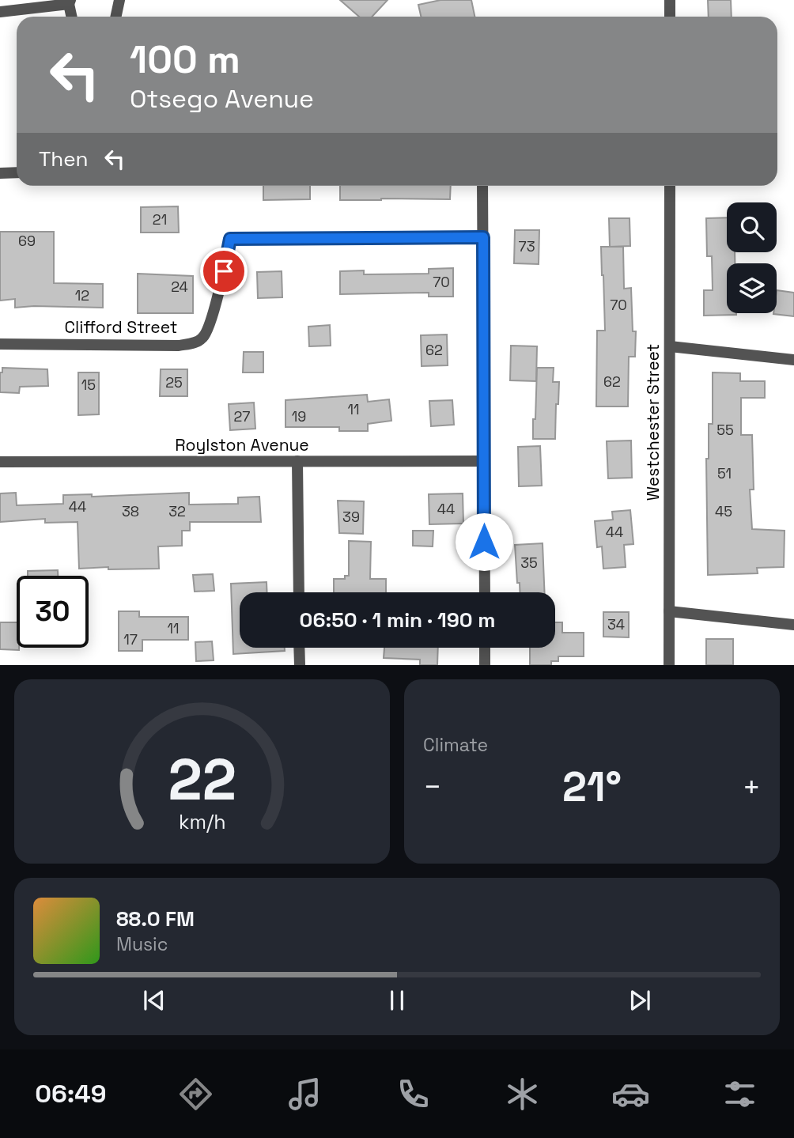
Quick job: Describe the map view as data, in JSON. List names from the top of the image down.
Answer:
{
  "streets": {
    "street": ["Clifford Street", "Westchester Street", "Roylston Avenue"]
  },
  "house_numbers": [
    "21",
    "69",
    "73",
    "70",
    "24",
    "12",
    "70",
    "62",
    "62",
    "25",
    "15",
    "11",
    "27",
    "19",
    "55",
    "51",
    "44",
    "44",
    "38",
    "32",
    "45",
    "39",
    "44",
    "35",
    "34",
    "11",
    "17"
  ],
  "page": {
    "turn": ["100 m", "Otsego Avenue"],
    "then": "Then",
    "limit": "30",
    "trip": "06:50 · 1 min · 190 m",
    "tile": "Climate",
    "heat": ["−", "21°", "+"],
    "song": ["88.0 FM", "Music"],
    "tabs": "06:49",
    "gauge": ["22", "km/h"]
  }
}
